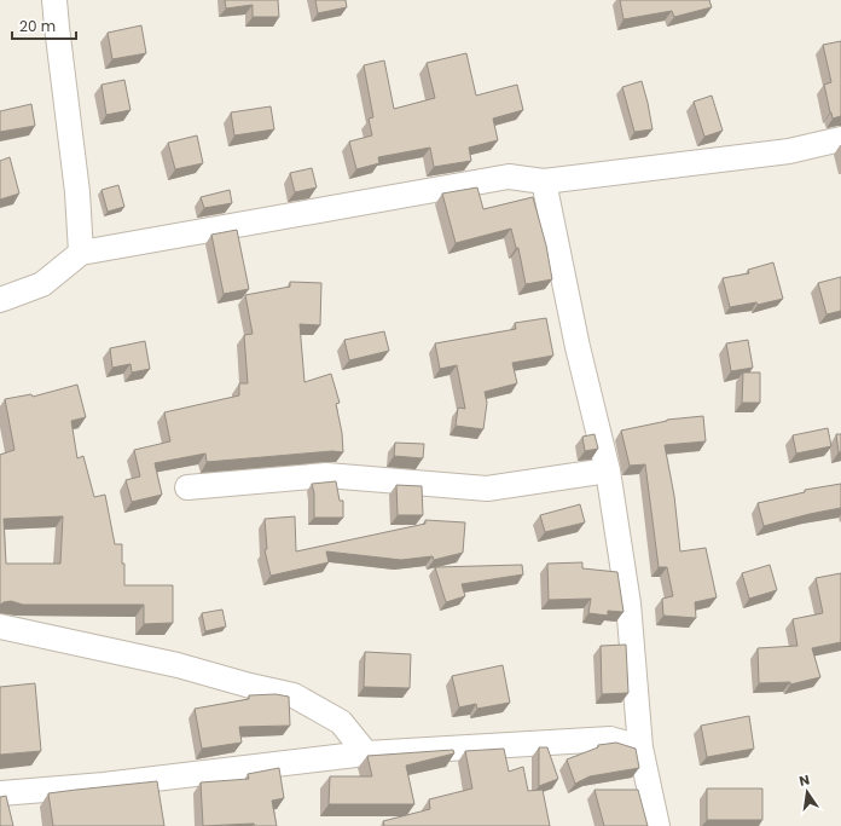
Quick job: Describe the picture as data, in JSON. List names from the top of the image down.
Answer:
{
  "scale_bar": "20 m",
  "north": "top"
}
